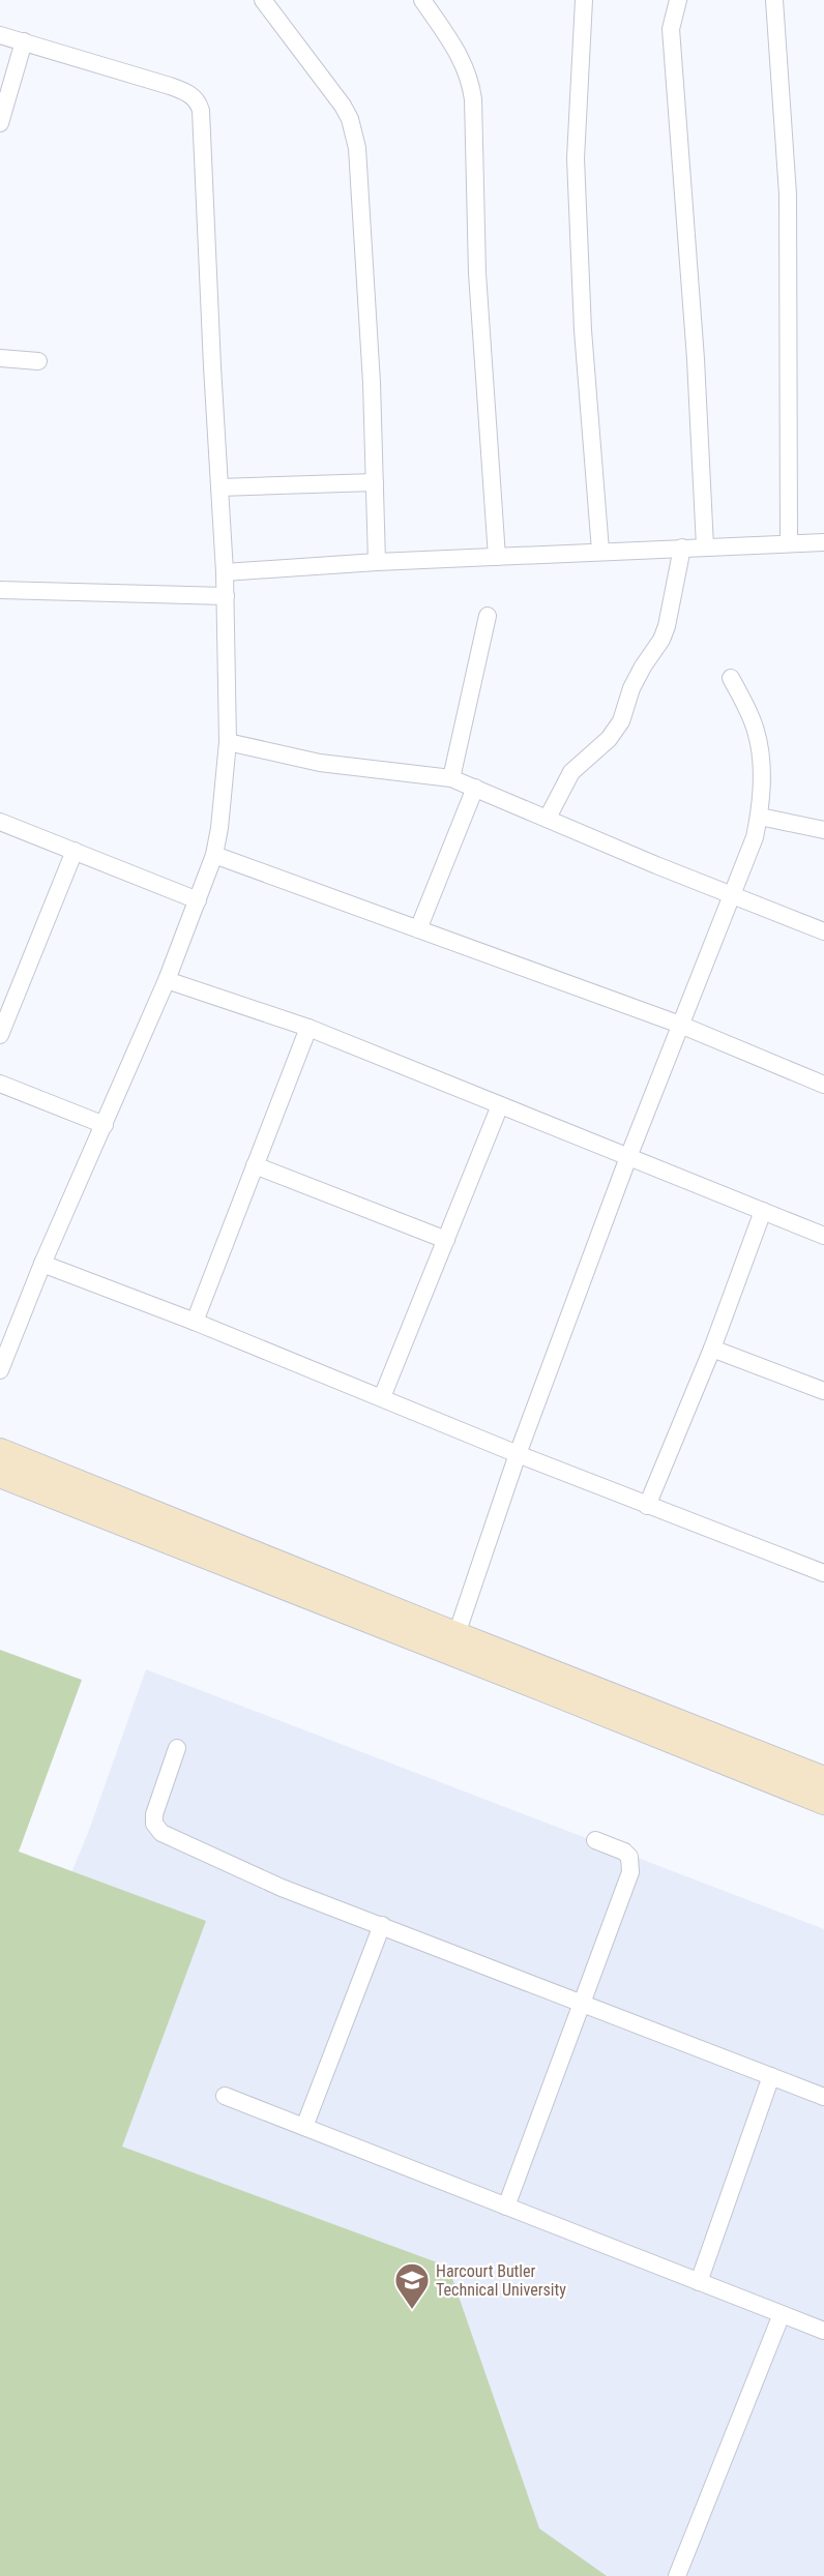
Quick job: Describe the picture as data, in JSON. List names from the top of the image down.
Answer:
{
  "places": {
    "school or university": ["Harcourt Butler Technical University"]
  }
}
